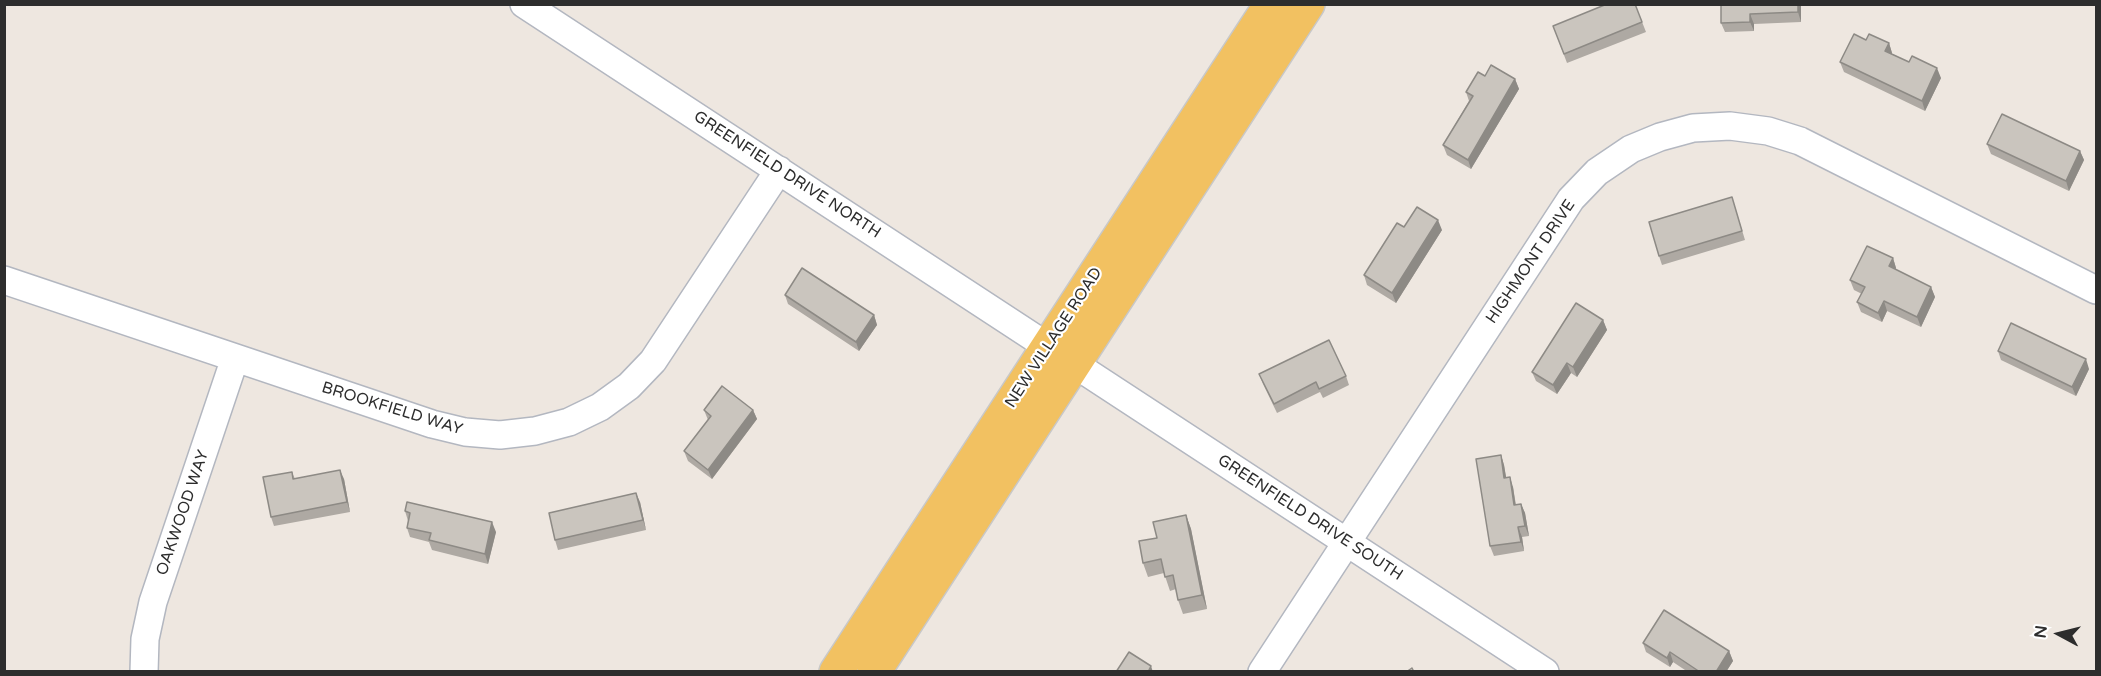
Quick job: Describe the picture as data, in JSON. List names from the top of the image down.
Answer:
{
  "streets": {
    "main road": ["NEW VILLAGE ROAD"],
    "street": [
      "GREENFIELD DRIVE NORTH",
      "HIGHMONT DRIVE",
      "BROOKFIELD WAY",
      "OAKWOOD WAY",
      "GREENFIELD DRIVE SOUTH"
    ]
  },
  "crossings": [
    ["GREENFIELD DRIVE NORTH", "NEW VILLAGE ROAD"],
    ["GREENFIELD DRIVE NORTH", "BROOKFIELD WAY"],
    ["GREENFIELD DRIVE NORTH", "GREENFIELD DRIVE SOUTH"],
    ["HIGHMONT DRIVE", "GREENFIELD DRIVE SOUTH"],
    ["NEW VILLAGE ROAD", "GREENFIELD DRIVE SOUTH"],
    ["BROOKFIELD WAY", "OAKWOOD WAY"]
  ],
  "north": "left"
}
